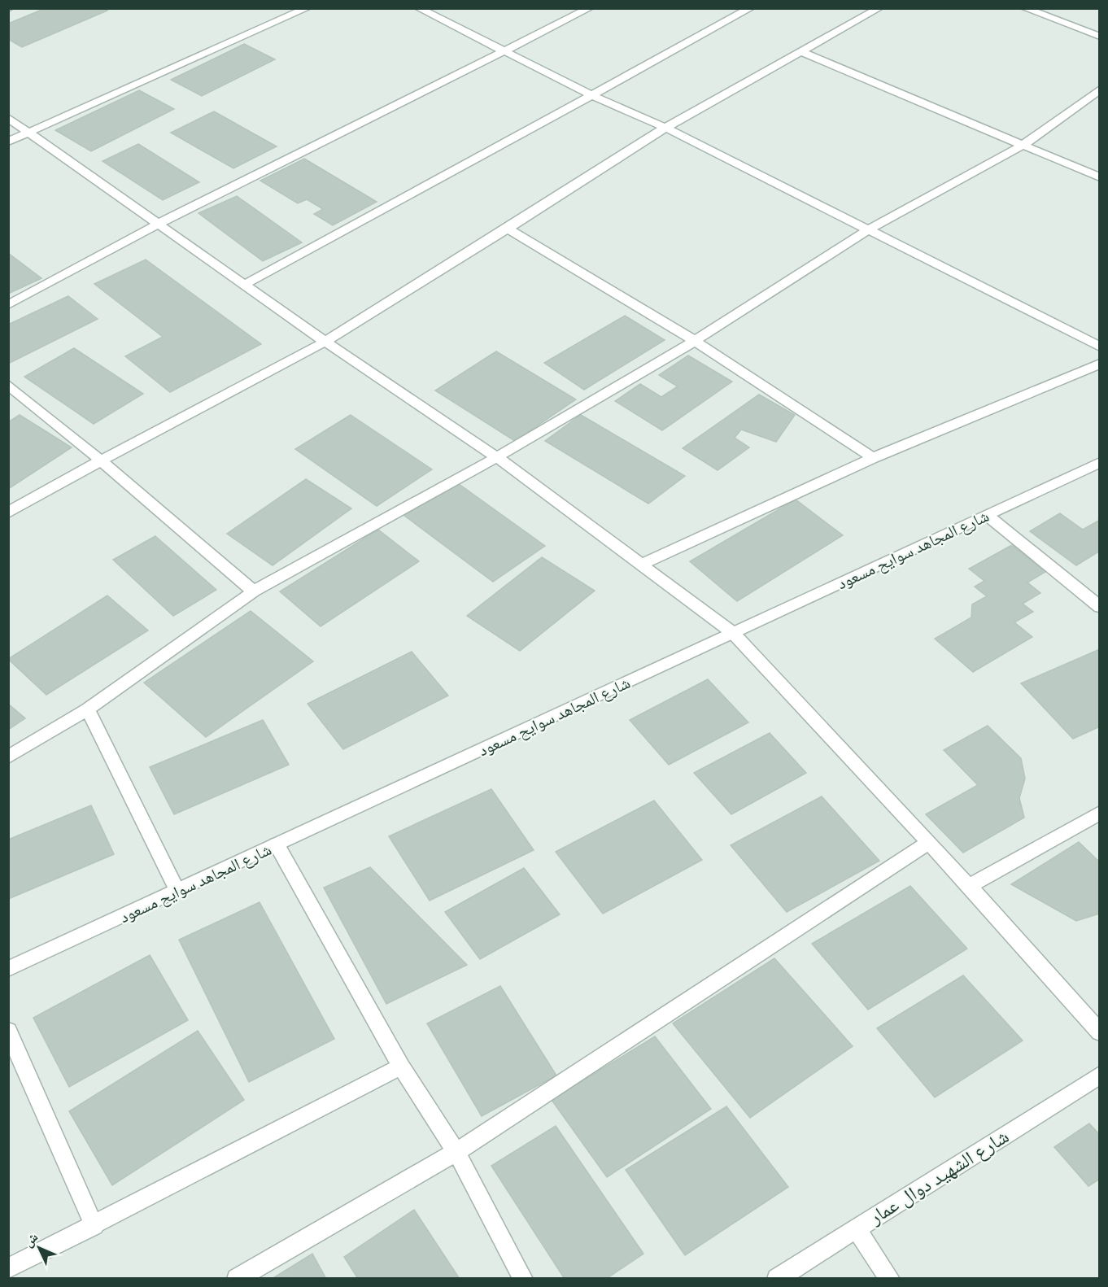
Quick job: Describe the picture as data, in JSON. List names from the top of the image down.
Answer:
{
  "streets": {
    "street": ["شارع المجاهد سوايح مسعود", "شارع الشهيد دوال عمار"]
  },
  "north": "top left"
}
